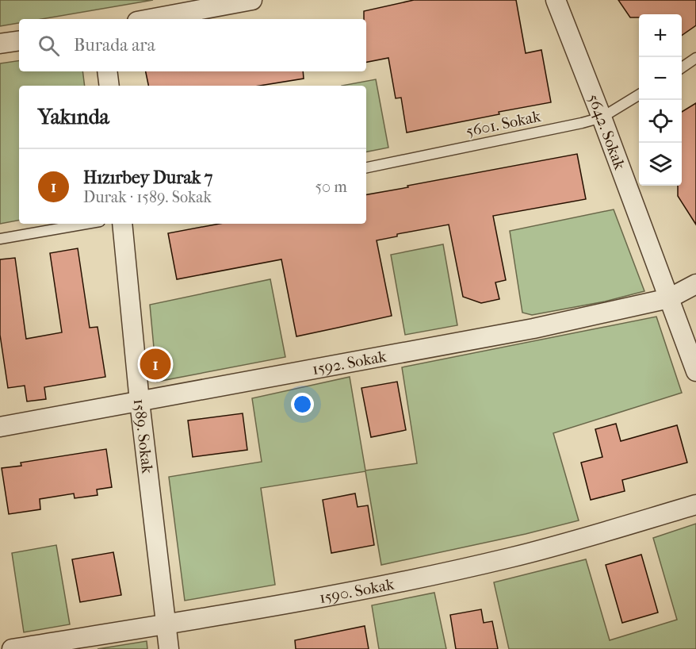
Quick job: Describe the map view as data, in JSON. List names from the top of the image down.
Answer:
{
  "streets": {
    "street": [
      "5642. Sokak",
      "1592. Sokak",
      "1589. Sokak",
      "1590. Sokak"
    ],
    "lane": ["5601. Sokak"]
  },
  "crossings": [
    ["5601. Sokak", "5642. Sokak"],
    ["5642. Sokak", "1592. Sokak"],
    ["1592. Sokak", "1589. Sokak"],
    ["1589. Sokak", "1590. Sokak"]
  ],
  "page": {
    "map_buttons": ["+", "−"],
    "search": "Burada ara",
    "heading": "Yakında",
    "list": [
      {
        "mark": "1",
        "name": "Hızırbey Durak 7",
        "note": "Durak · 1589. Sokak",
        "value": "50 m"
      }
    ],
    "pins": "1"
  }
}
